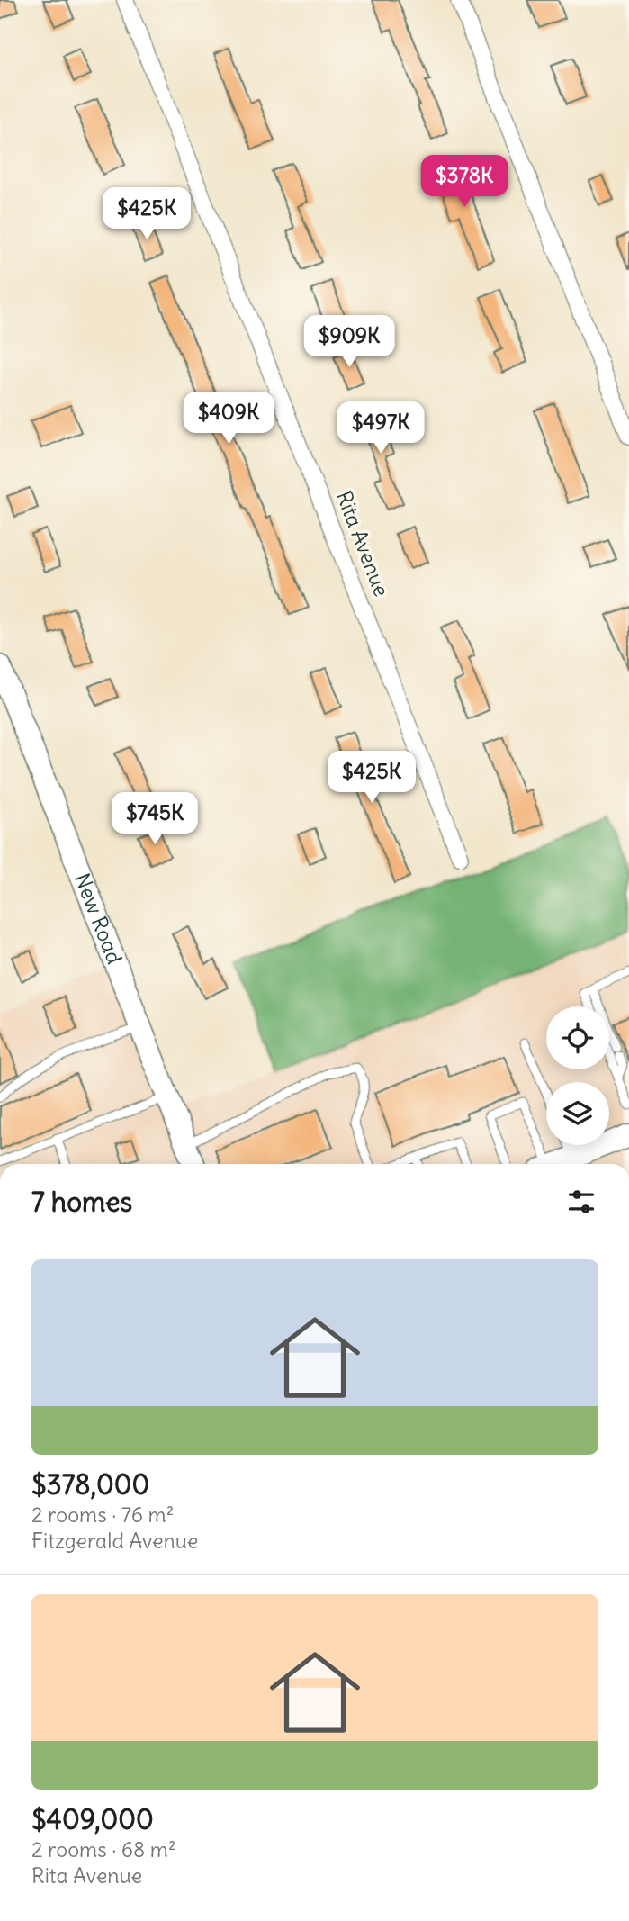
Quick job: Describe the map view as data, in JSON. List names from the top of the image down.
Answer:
{
  "streets": {
    "street": ["Rita Avenue", "New Road"]
  },
  "page": {
    "price": [
      "$378K",
      "$425K",
      "$909K",
      "$409K",
      "$497K",
      "$425K",
      "$745K"
    ],
    "heading": "7 homes",
    "list": [
      {
        "name": "$378,000",
        "note": "2 rooms · 76 m² · Fitzgerald Avenue"
      },
      {
        "name": "$409,000",
        "note": "2 rooms · 68 m² · Rita Avenue"
      }
    ]
  }
}
